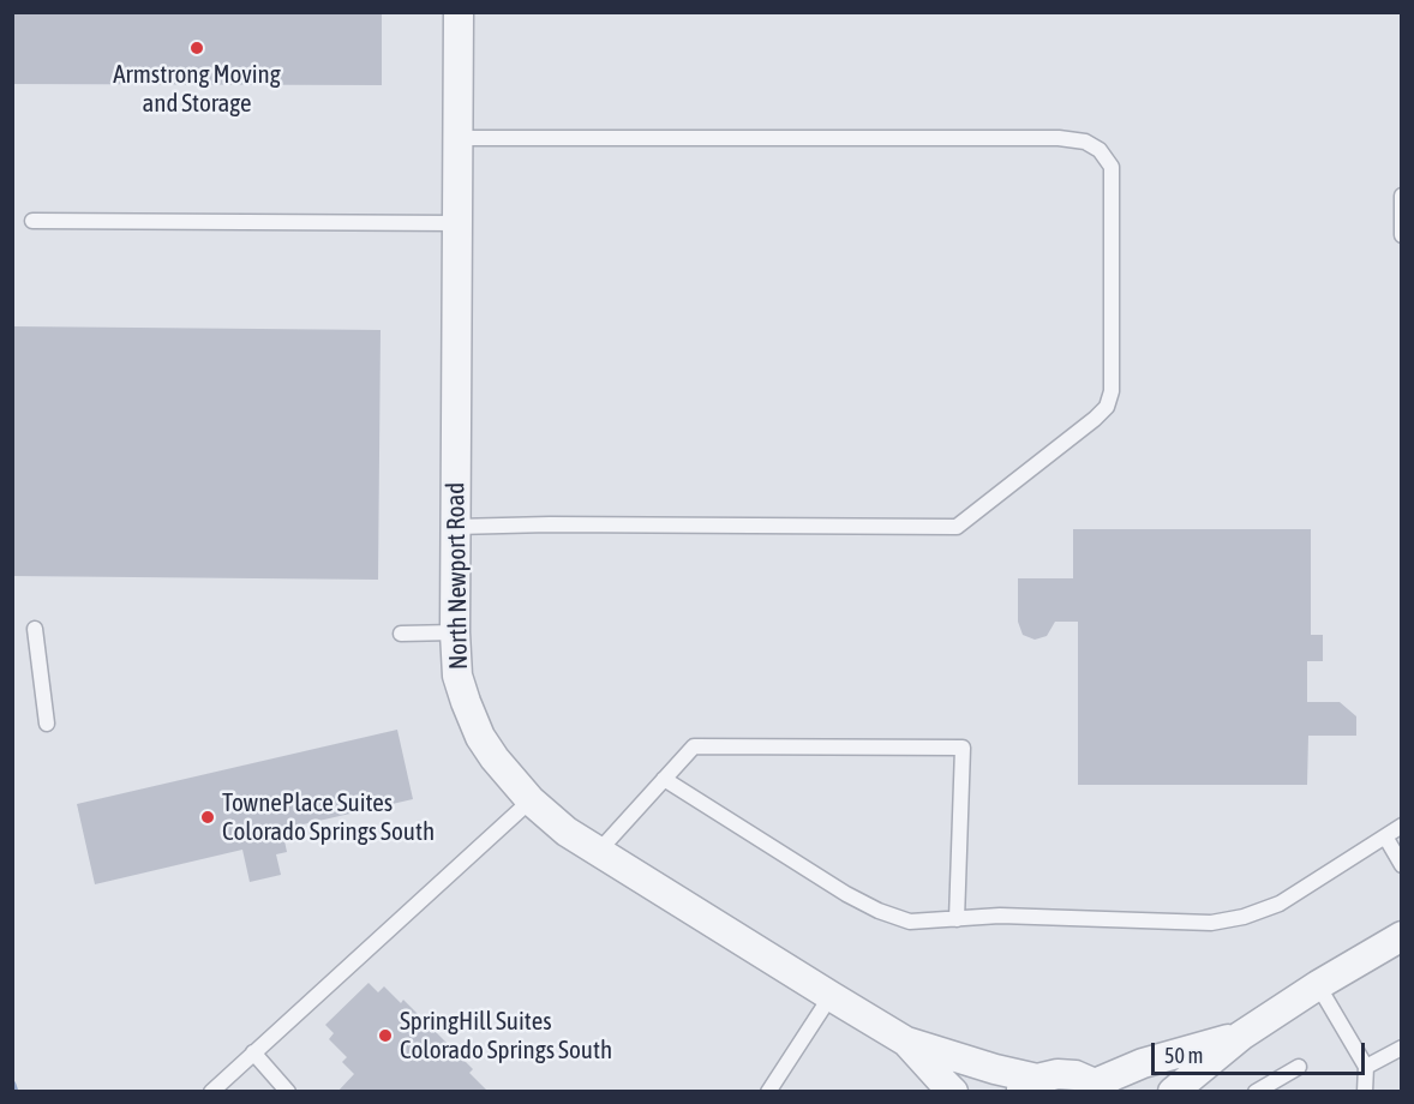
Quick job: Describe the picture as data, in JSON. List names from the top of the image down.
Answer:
{
  "streets": {
    "street": ["North Newport Road"]
  },
  "places": ["Armstrong Moving and Storage", "TownePlace Suites Colorado Springs South", "SpringHill Suites Colorado Springs South"],
  "scale_bar": "50 m"
}
